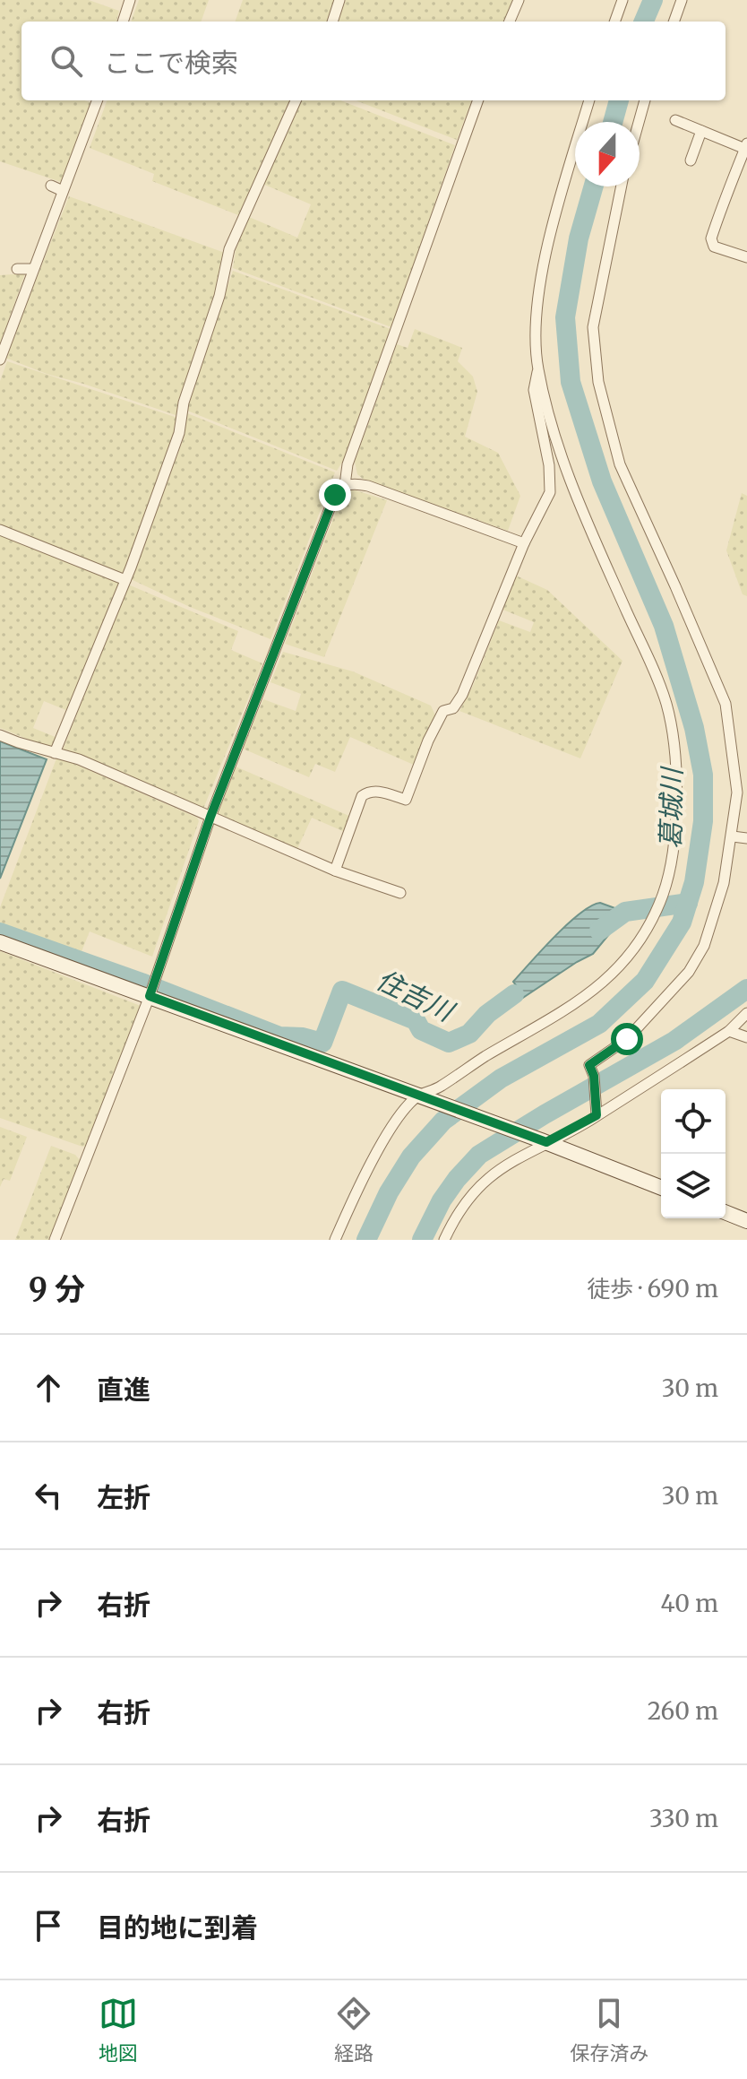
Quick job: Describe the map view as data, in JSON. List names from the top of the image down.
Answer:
{
  "water": ["葛城川", "住吉川"],
  "north": "bottom",
  "page": {
    "search": "ここで検索",
    "heading": ["9 分", "徒歩 · 690 m"],
    "list": [
      ["直進", "30 m"],
      ["左折", "30 m"],
      ["右折", "40 m"],
      ["右折", "260 m"],
      ["右折", "330 m"],
      "目的地に到着"
    ],
    "nav": ["地図", "経路", "保存済み"]
  }
}
